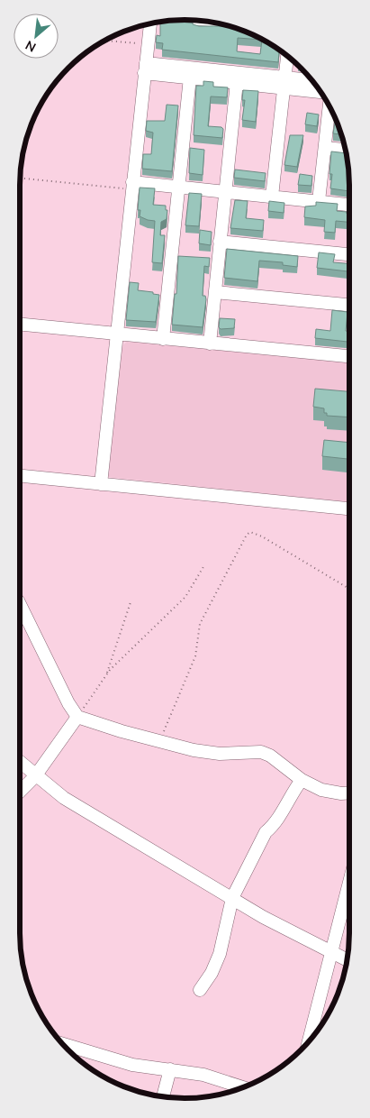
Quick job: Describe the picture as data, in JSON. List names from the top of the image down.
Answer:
{
  "north": "bottom left"
}
